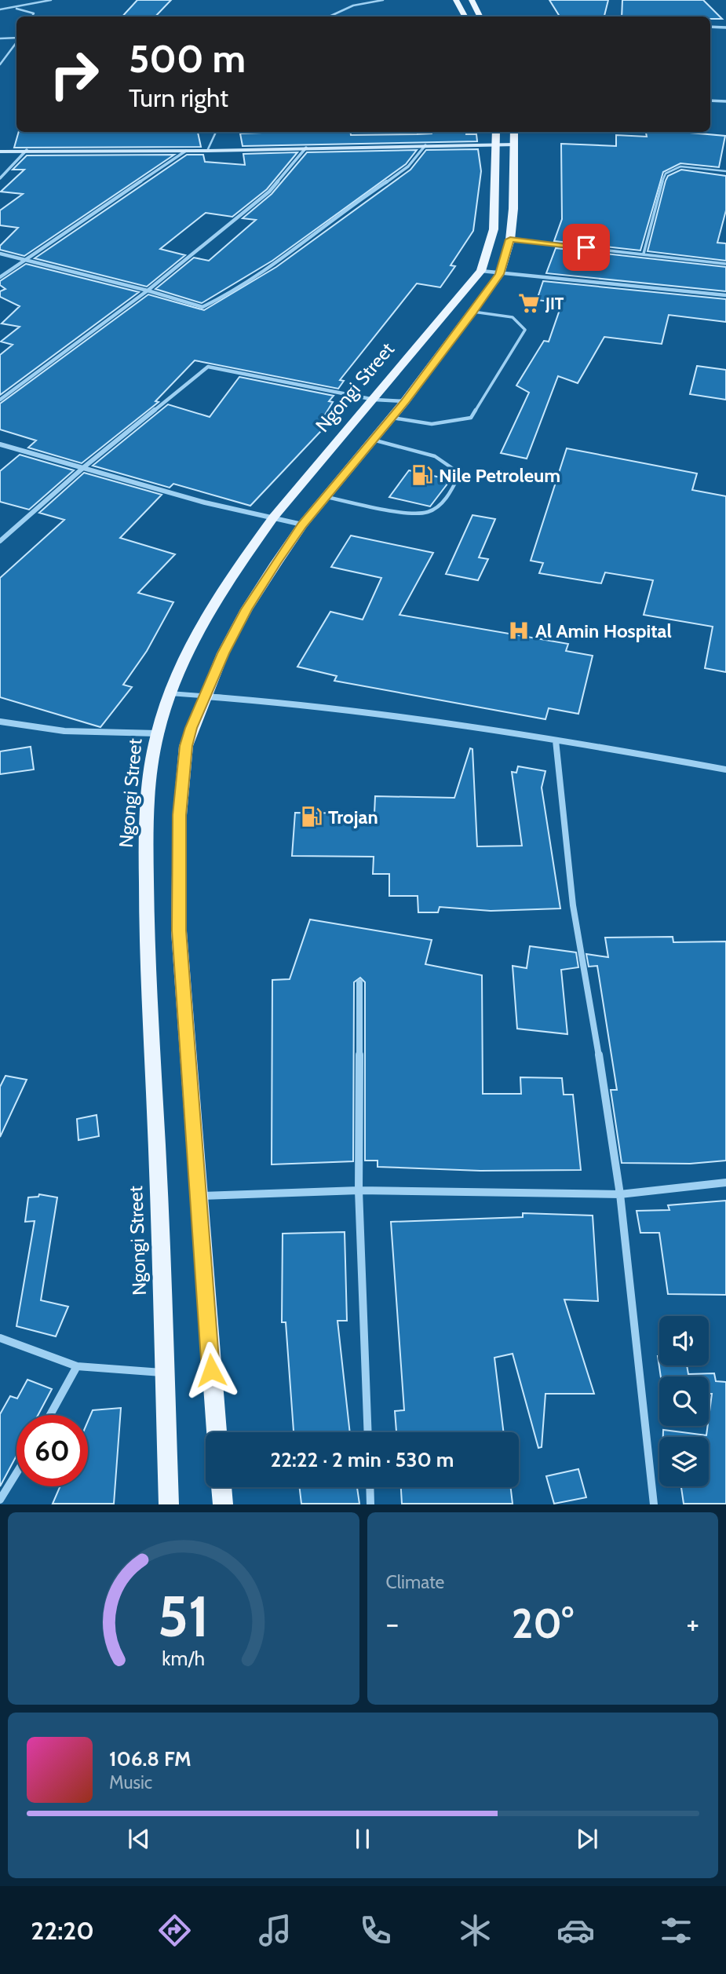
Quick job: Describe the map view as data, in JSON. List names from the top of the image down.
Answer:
{
  "streets": {
    "main road": ["Ngongi Street"]
  },
  "places": {
    "supermarket": ["JIT"],
    "fuel station": ["Nile Petroleum", "Trojan"],
    "hospital": ["Al Amin Hospital"]
  },
  "page": {
    "turn": ["500 m", "Turn right"],
    "limit": "60",
    "trip": "22:22 · 2 min · 530 m",
    "tile": "Climate",
    "heat": ["−", "20°", "+"],
    "song": ["106.8 FM", "Music"],
    "tabs": "22:20",
    "gauge": ["51", "km/h"]
  }
}
